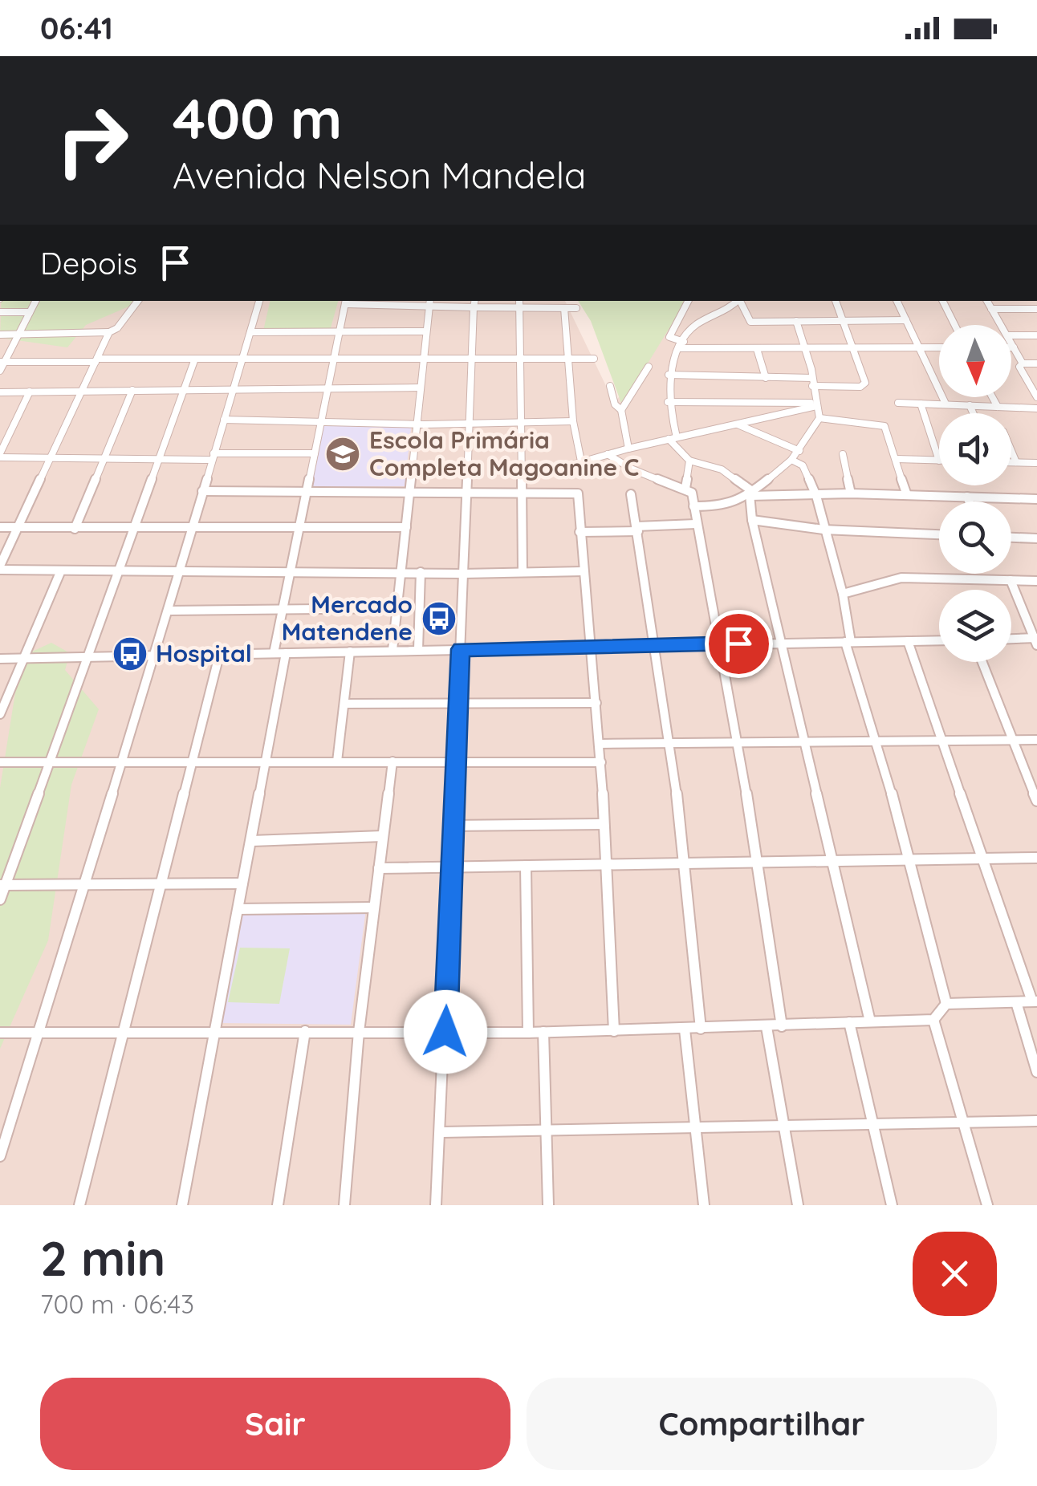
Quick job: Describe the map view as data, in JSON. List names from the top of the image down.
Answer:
{
  "places": {
    "school or university": ["Escola Primária Completa Magoanine C"],
    "bus stop": ["Mercado Matendene", "Hospital"]
  },
  "north": "bottom",
  "page": {
    "status": "06:41",
    "turn": ["400 m", "Avenida Nelson Mandela"],
    "then": "Depois",
    "heading": ["2 min", "700 m · 06:43"],
    "buttons": ["Sair", "Compartilhar"]
  }
}
